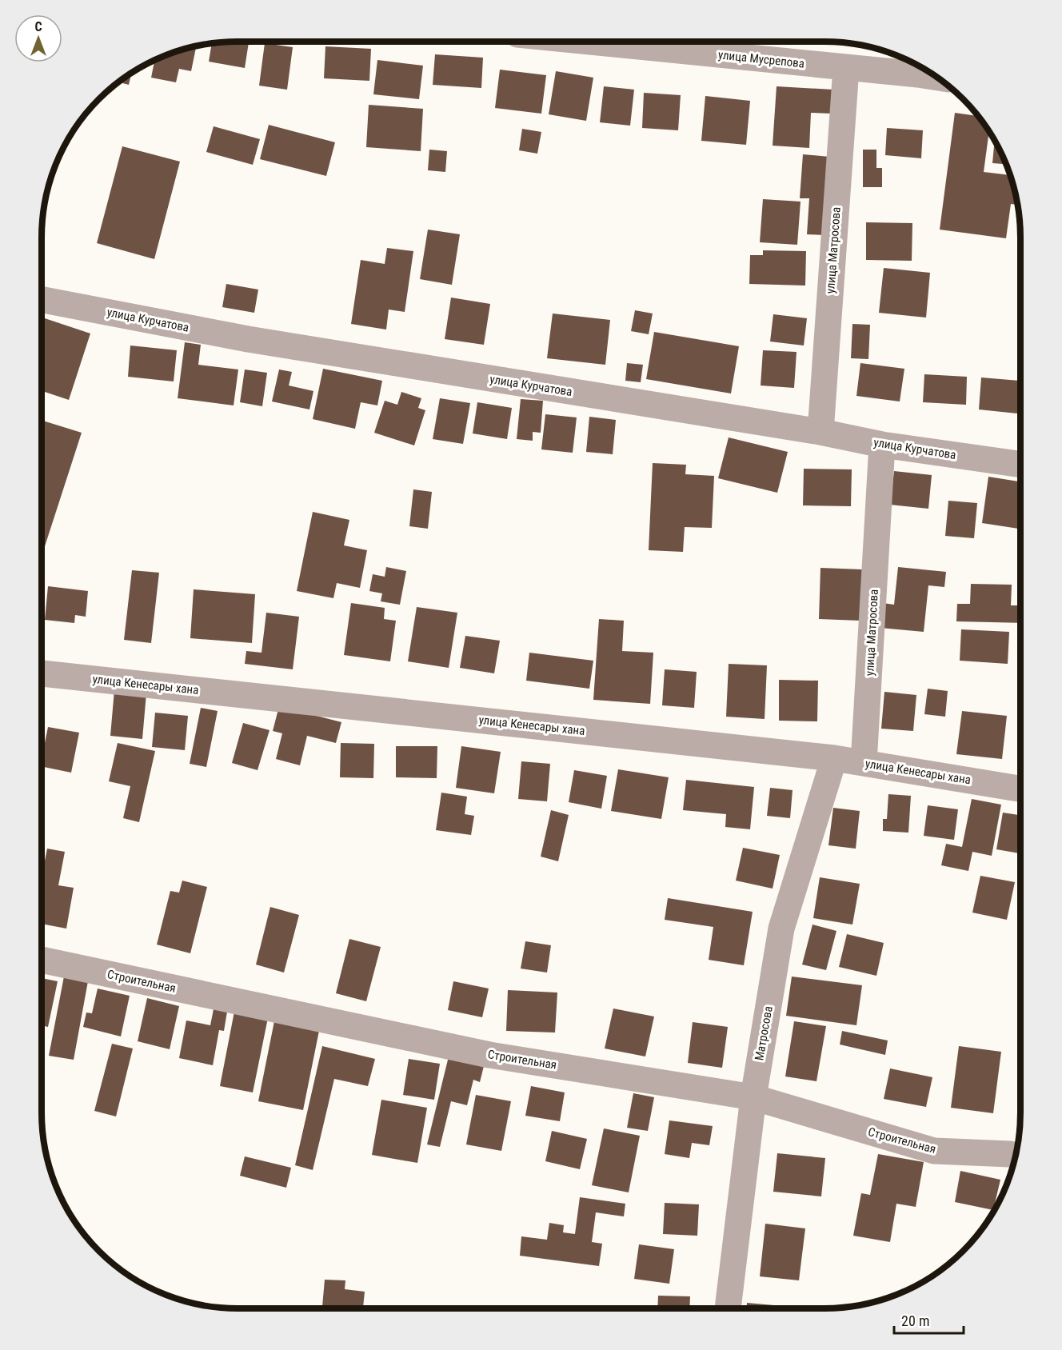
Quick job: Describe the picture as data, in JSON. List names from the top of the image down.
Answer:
{
  "streets": {
    "street": [
      "улица Мусрепова",
      "улица Матросова",
      "улица Курчатова",
      "улица Кенесары хана",
      "Строительная",
      "Матросова"
    ]
  },
  "crossings": [
    ["улица Мусрепова", "улица Матросова"],
    ["улица Матросова", "улица Курчатова"],
    ["улица Матросова", "улица Кенесары хана"],
    ["улица Кенесары хана", "Матросова"],
    ["Строительная", "Матросова"]
  ],
  "scale_bar": "20 m",
  "north": "top"
}
